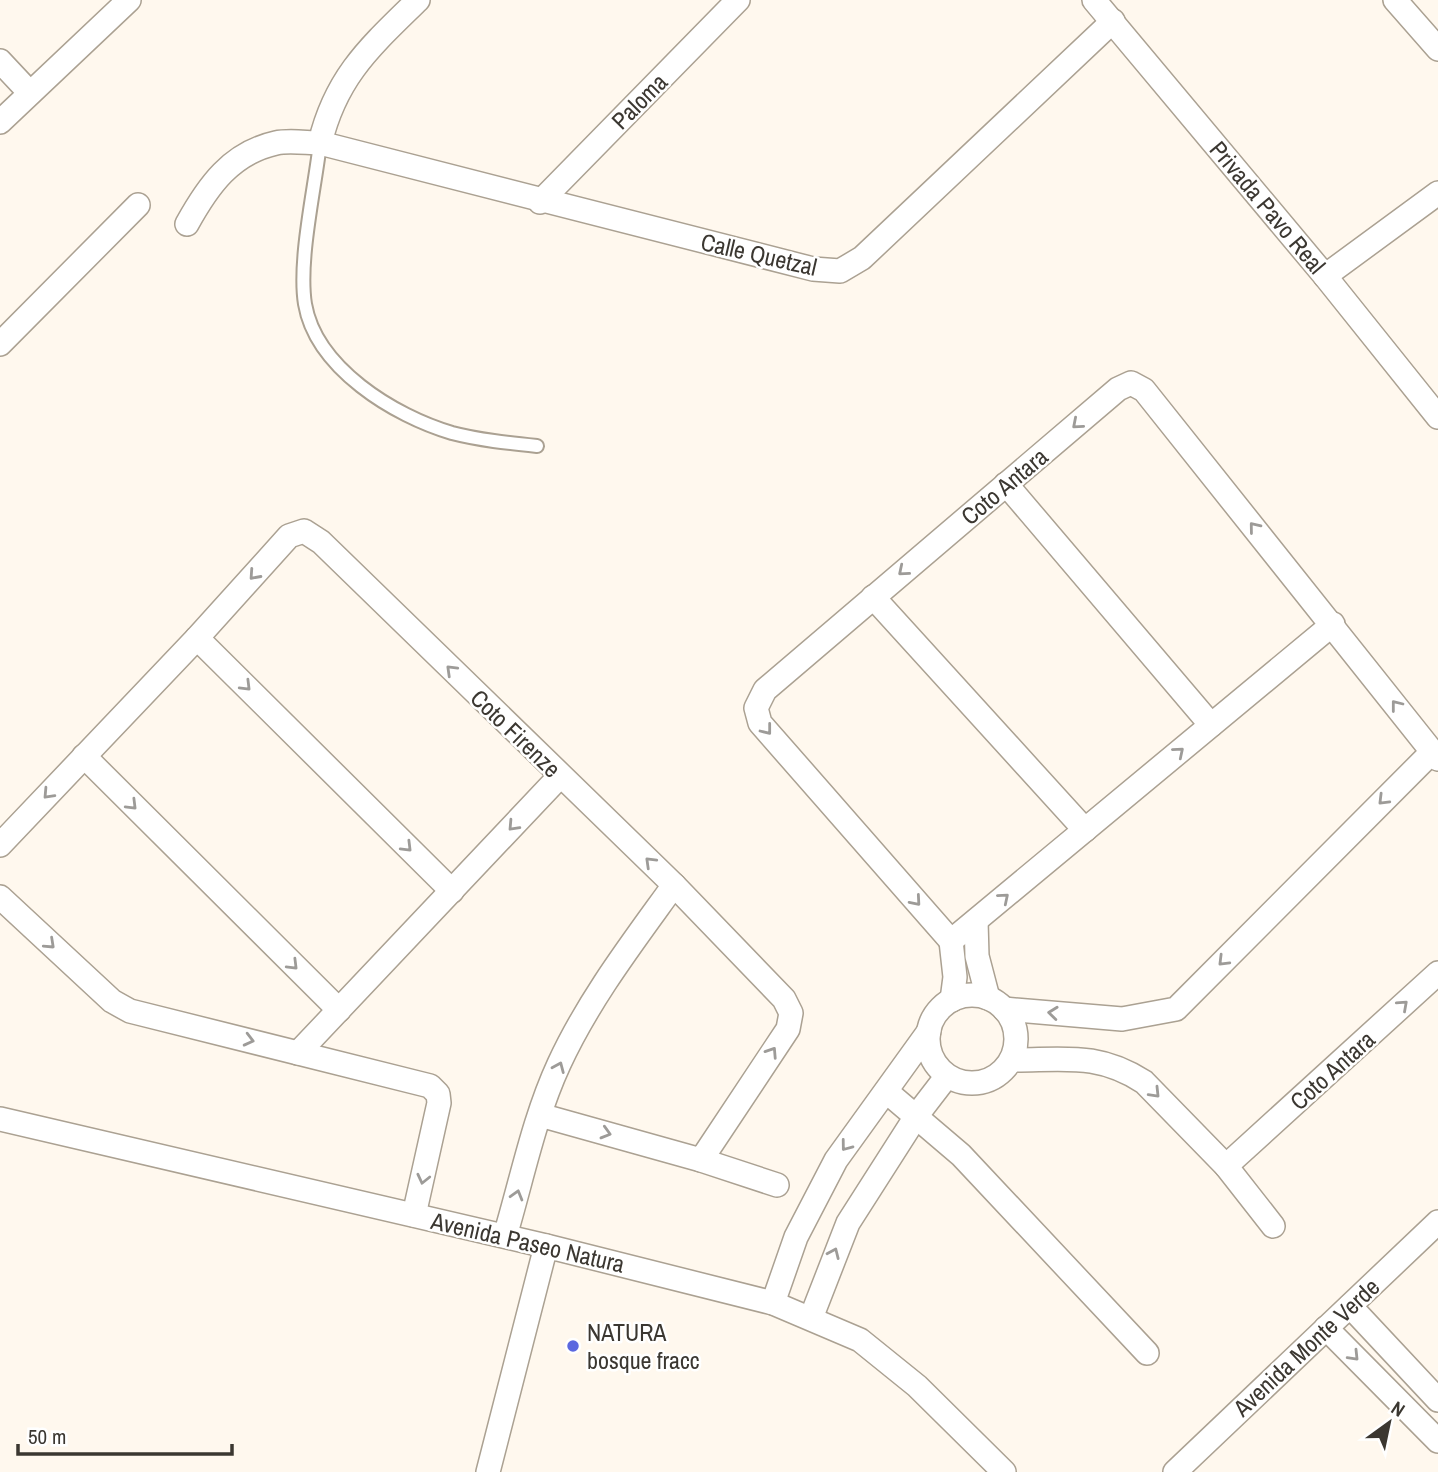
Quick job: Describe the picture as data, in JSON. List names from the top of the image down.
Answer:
{
  "streets": {
    "street": [
      "Paloma",
      "Privada Pavo Real",
      "Calle Quetzal",
      "Coto Antara",
      "Coto Firenze",
      "Avenida Paseo Natura",
      "Avenida Monte Verde"
    ]
  },
  "crossings": [
    ["Paloma", "Calle Quetzal"],
    ["Privada Pavo Real", "Calle Quetzal"]
  ],
  "places": ["NATURA bosque fracc"],
  "scale_bar": "50 m",
  "north": "top right"
}
